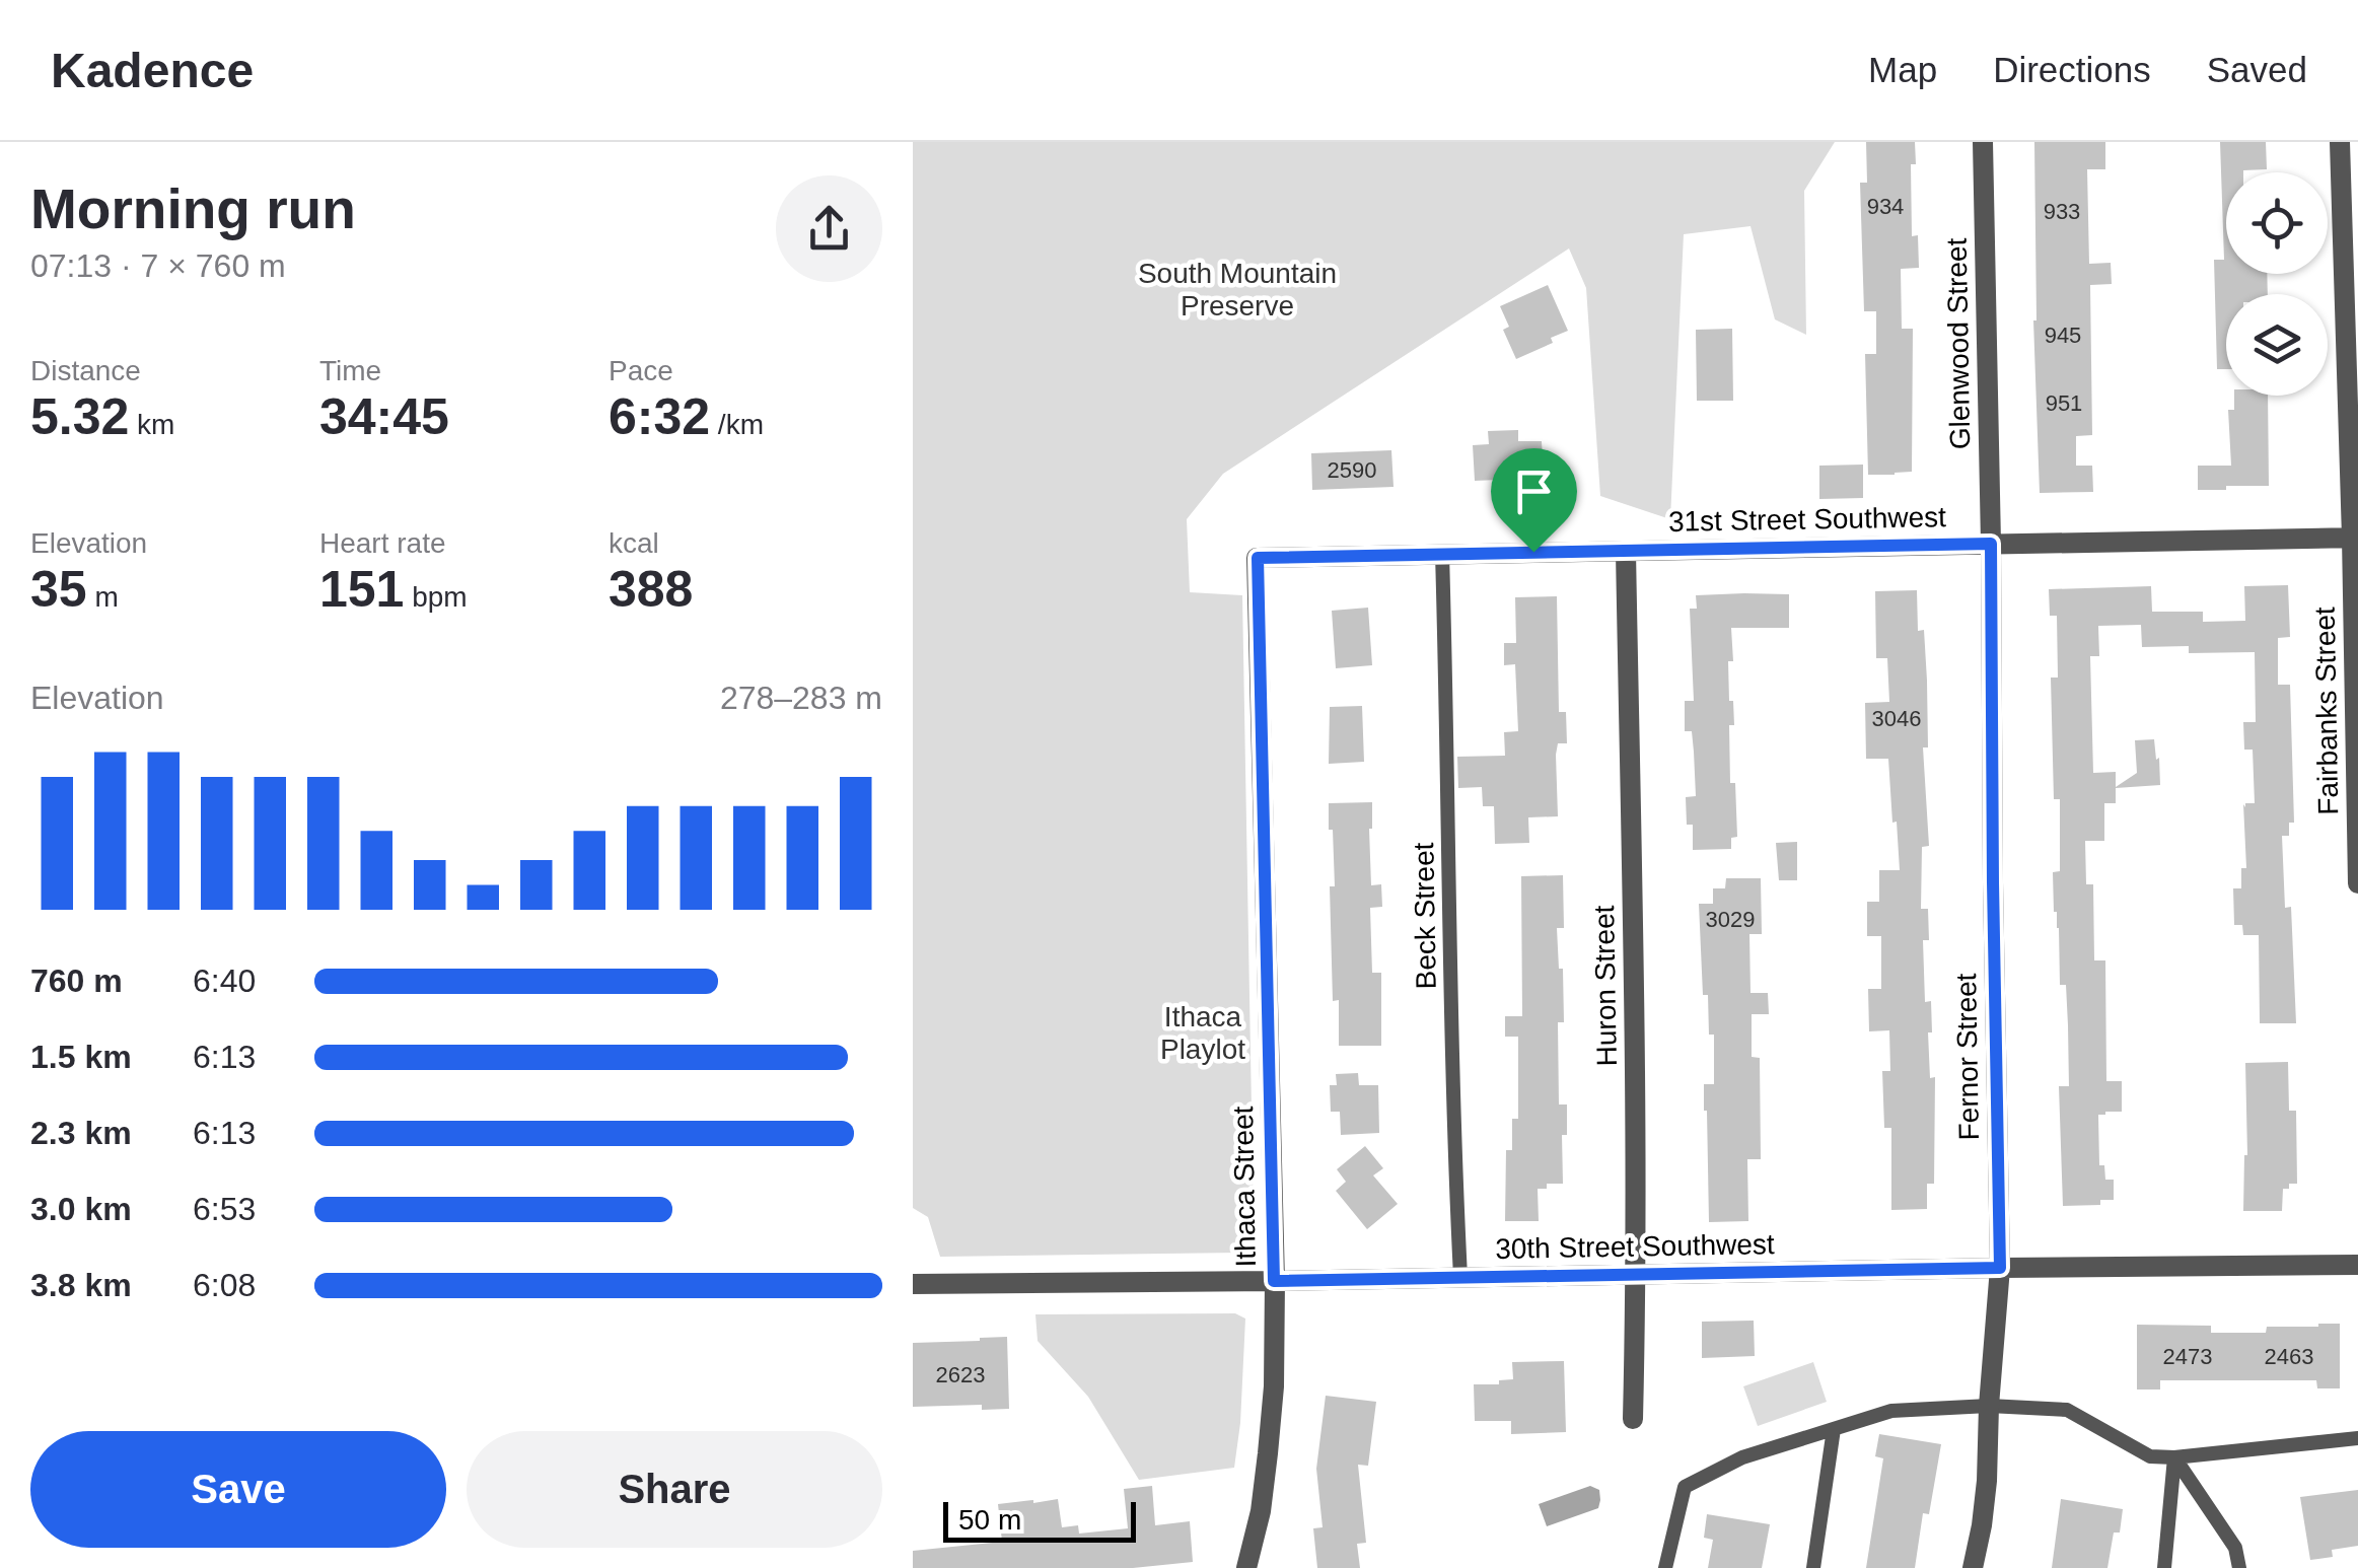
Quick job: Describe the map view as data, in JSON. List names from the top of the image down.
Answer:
{
  "streets": {
    "street": [
      "Glenwood Street",
      "31st Street Southwest",
      "Fairbanks Street",
      "Huron Street",
      "Fernor Street",
      "Ithaca Street",
      "30th Street Southwest"
    ],
    "lane": ["Beck Street"]
  },
  "crossings": [
    ["Glenwood Street", "31st Street Southwest"],
    ["Glenwood Street", "Fernor Street"],
    ["31st Street Southwest", "Fairbanks Street"],
    ["31st Street Southwest", "Beck Street"],
    ["31st Street Southwest", "Huron Street"],
    ["31st Street Southwest", "Fernor Street"],
    ["31st Street Southwest", "Ithaca Street"],
    ["Beck Street", "30th Street Southwest"],
    ["Huron Street", "30th Street Southwest"],
    ["Fernor Street", "30th Street Southwest"],
    ["Ithaca Street", "30th Street Southwest"]
  ],
  "parks": ["South Mountain Preserve", "Ithaca Playlot"],
  "house_numbers": [
    "934",
    "933",
    "945",
    "951",
    "2590",
    "3046",
    "3029",
    "2473",
    "2463",
    "2623"
  ],
  "scale_bar": "50 m",
  "page": {
    "header": "Kadence",
    "nav": ["Map", "Directions", "Saved"],
    "heading": ["Morning run", "07:13 · 7 × 760 m"],
    "stats": [
      ["Distance", "5.32 km"],
      ["Time", "34:45"],
      ["Pace", "6:32 /km"],
      ["Elevation", "35 m"],
      ["Heart rate", "151 bpm"],
      ["kcal", "388"]
    ],
    "chart": ["Elevation", "278–283 m"],
    "list": [
      {
        "name": "760 m",
        "note": "6:40"
      },
      {
        "name": "1.5 km",
        "note": "6:13"
      },
      {
        "name": "2.3 km",
        "note": "6:13"
      },
      {
        "name": "3.0 km",
        "note": "6:53"
      },
      {
        "name": "3.8 km",
        "note": "6:08"
      }
    ],
    "buttons": ["Save", "Share"],
    "scale": "50 m"
  }
}
